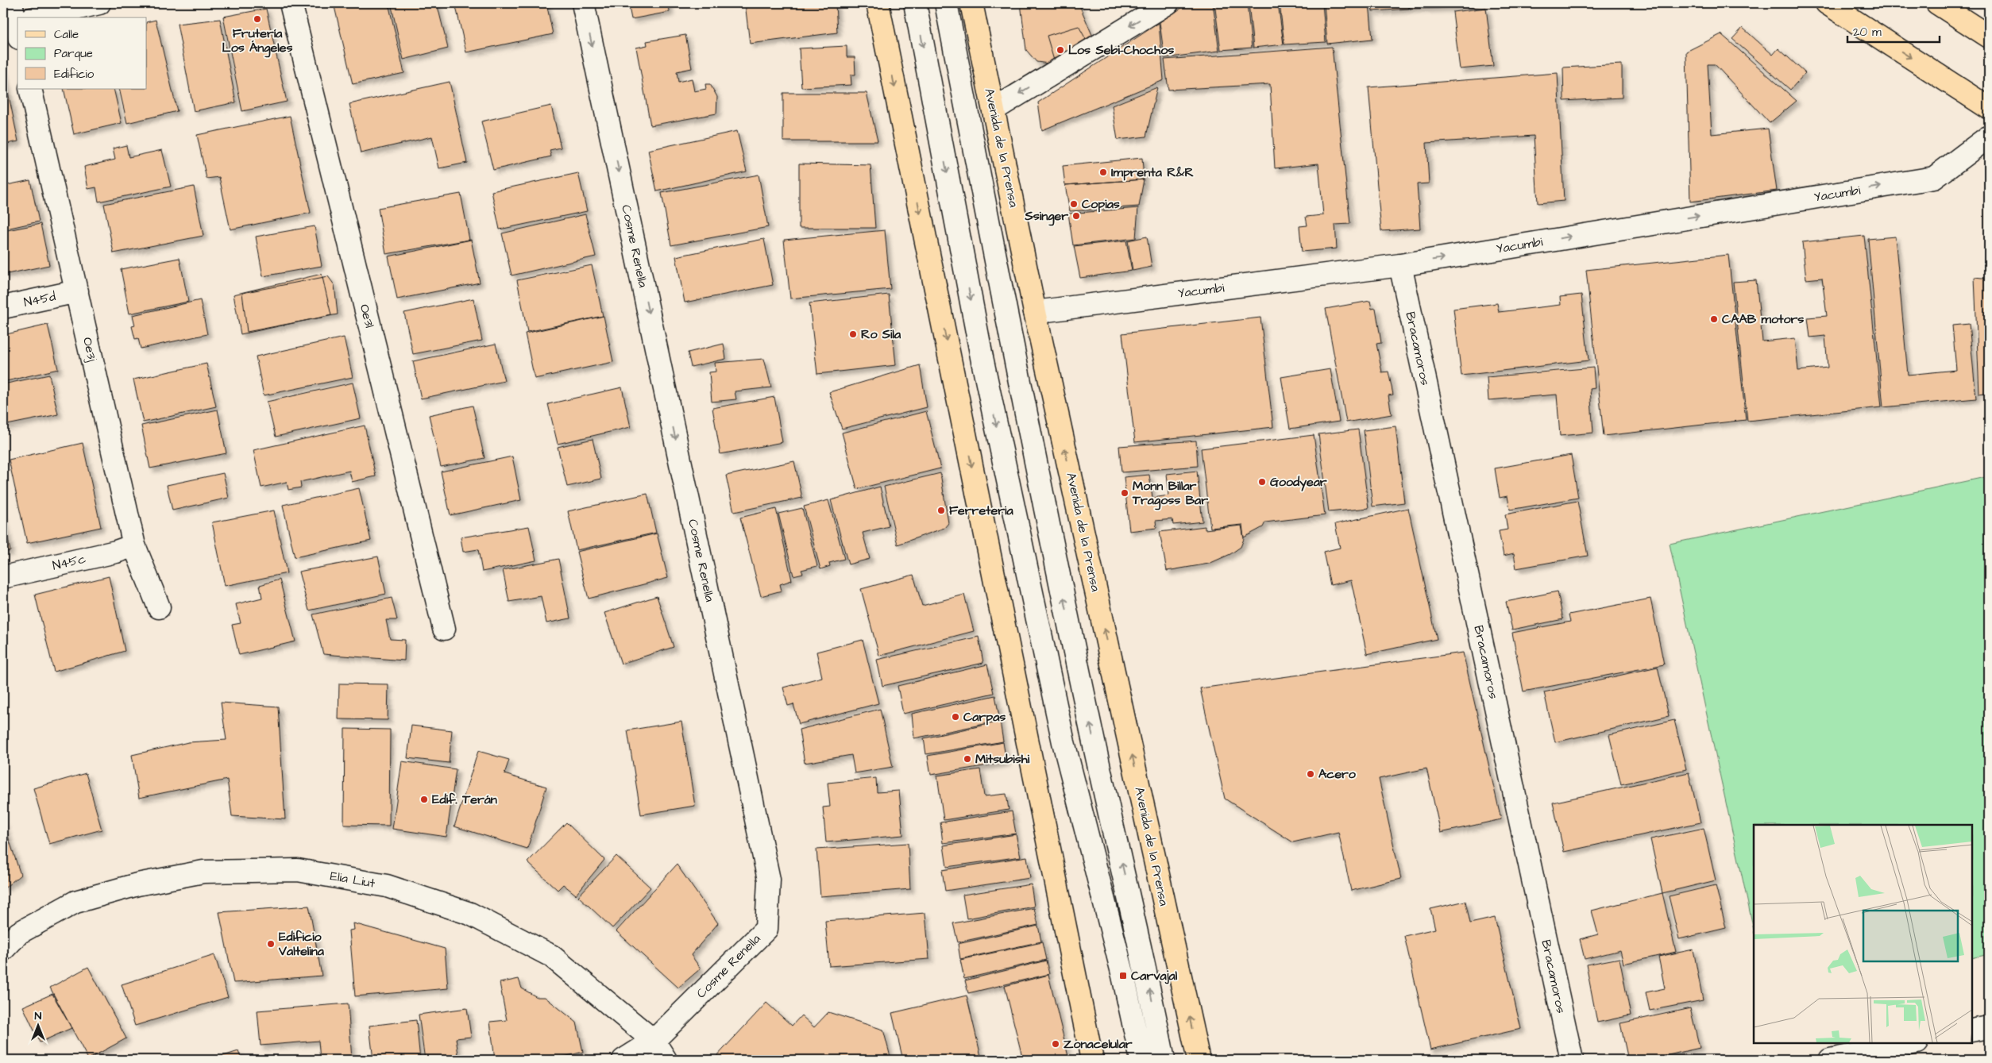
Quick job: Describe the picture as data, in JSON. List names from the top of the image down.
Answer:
{
  "streets": {
    "main road": ["Avenida de la Prensa"],
    "street": [
      "Yacumbi",
      "Cosme Renella",
      "N45d",
      "Oe3l",
      "Bracamoros",
      "Oe3j",
      "N45c",
      "Elia Liut"
    ]
  },
  "crossings": [
    ["Avenida de la Prensa", "Yacumbi"],
    ["Yacumbi", "Bracamoros"],
    ["Cosme Renella", "Elia Liut"],
    ["N45d", "Oe3j"],
    ["Oe3j", "N45c"]
  ],
  "one_way": ["Yacumbi", "Cosme Renella"],
  "places": {
    "other": [
      "Frutería Los Ángeles",
      "Los Sebi-Chochos",
      "Imprenta R&R",
      "Copias",
      "Ssinger",
      "CAAB motors",
      "Ro Sila",
      "Goodyear",
      "Monn Billar Tragoss Bar",
      "Ferreteria",
      "Carpas",
      "Mitsubishi",
      "Acero",
      "Edif. Terán",
      "Edificio Valtelina",
      "Zonacelular"
    ],
    "transit": ["Carvajal"]
  },
  "legend": ["Calle", "Parque", "Edificio"],
  "scale_bar": "20 m",
  "north": "top"
}
